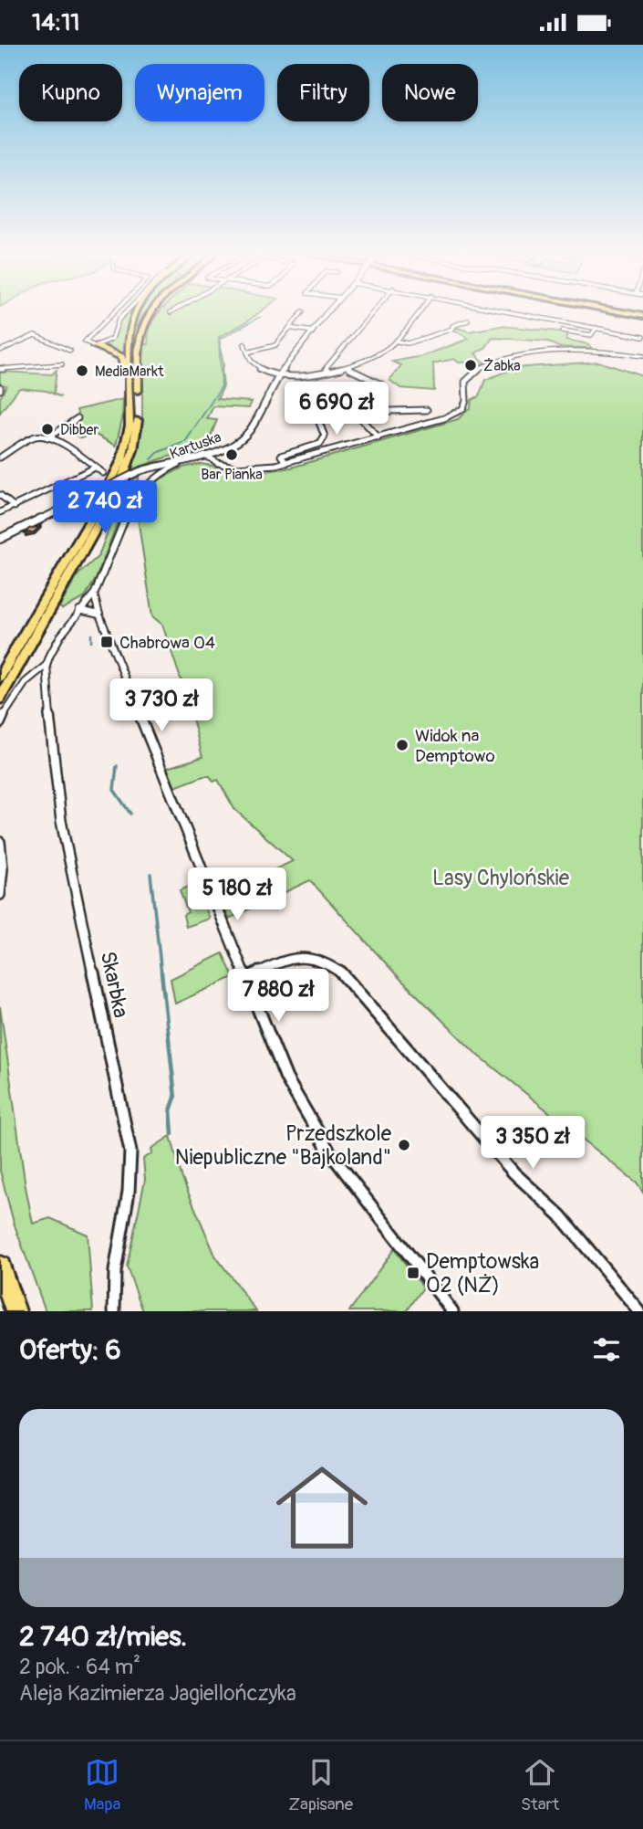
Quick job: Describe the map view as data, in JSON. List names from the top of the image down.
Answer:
{
  "streets": {
    "street": ["Kartuska", "Skarbka"]
  },
  "crossings": [
    ["Kartuska", "Skarbka"]
  ],
  "parks": ["Lasy Chylońskie"],
  "places": {
    "other": [
      "Żabka",
      "MediaMarkt",
      "Dibber",
      "Bar Pianka",
      "Widok na Demptowo",
      "Przedszkole Niepubliczne \"Bajkoland\""
    ],
    "transit": ["Chabrowa 04", "Demptowska 02 (NŻ)"]
  },
  "page": {
    "status": "14:11",
    "chip": [
      "Kupno",
      "Wynajem",
      "Filtry",
      "Nowe"
    ],
    "price": [
      "6 690 zł",
      "2 740 zł",
      "3 730 zł",
      "5 180 zł",
      "7 880 zł",
      "3 350 zł"
    ],
    "heading": "Oferty: 6",
    "list": [
      {
        "name": "2 740 zł/mies.",
        "note": "2 pok. · 64 m² · Aleja Kazimierza Jagiellończyka"
      }
    ],
    "tabs": ["Mapa", "Zapisane", "Start"]
  }
}
